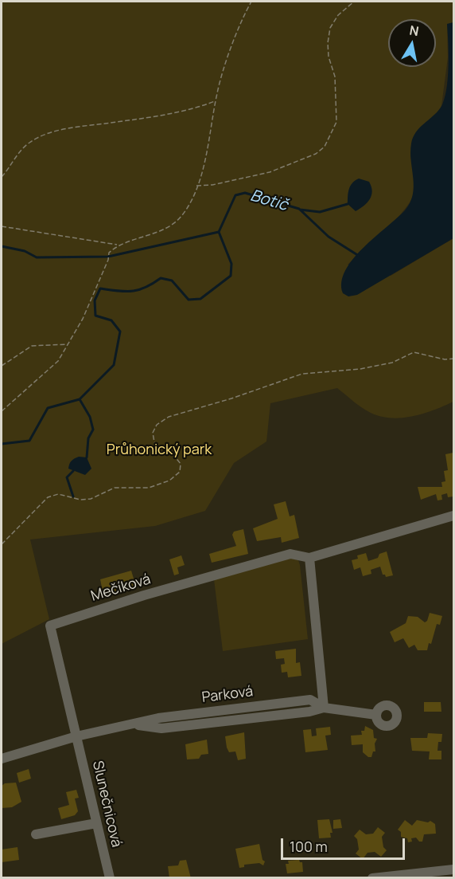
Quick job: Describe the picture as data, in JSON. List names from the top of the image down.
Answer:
{
  "streets": {
    "street": ["Mečíková", "Parková", "Slunečnicová"]
  },
  "crossings": [
    ["Mečíková", "Parková"],
    ["Mečíková", "Slunečnicová"],
    ["Parková", "Slunečnicová"]
  ],
  "water": ["Botič"],
  "parks": ["Průhonický park"],
  "scale_bar": "100 m",
  "north": "top"
}
